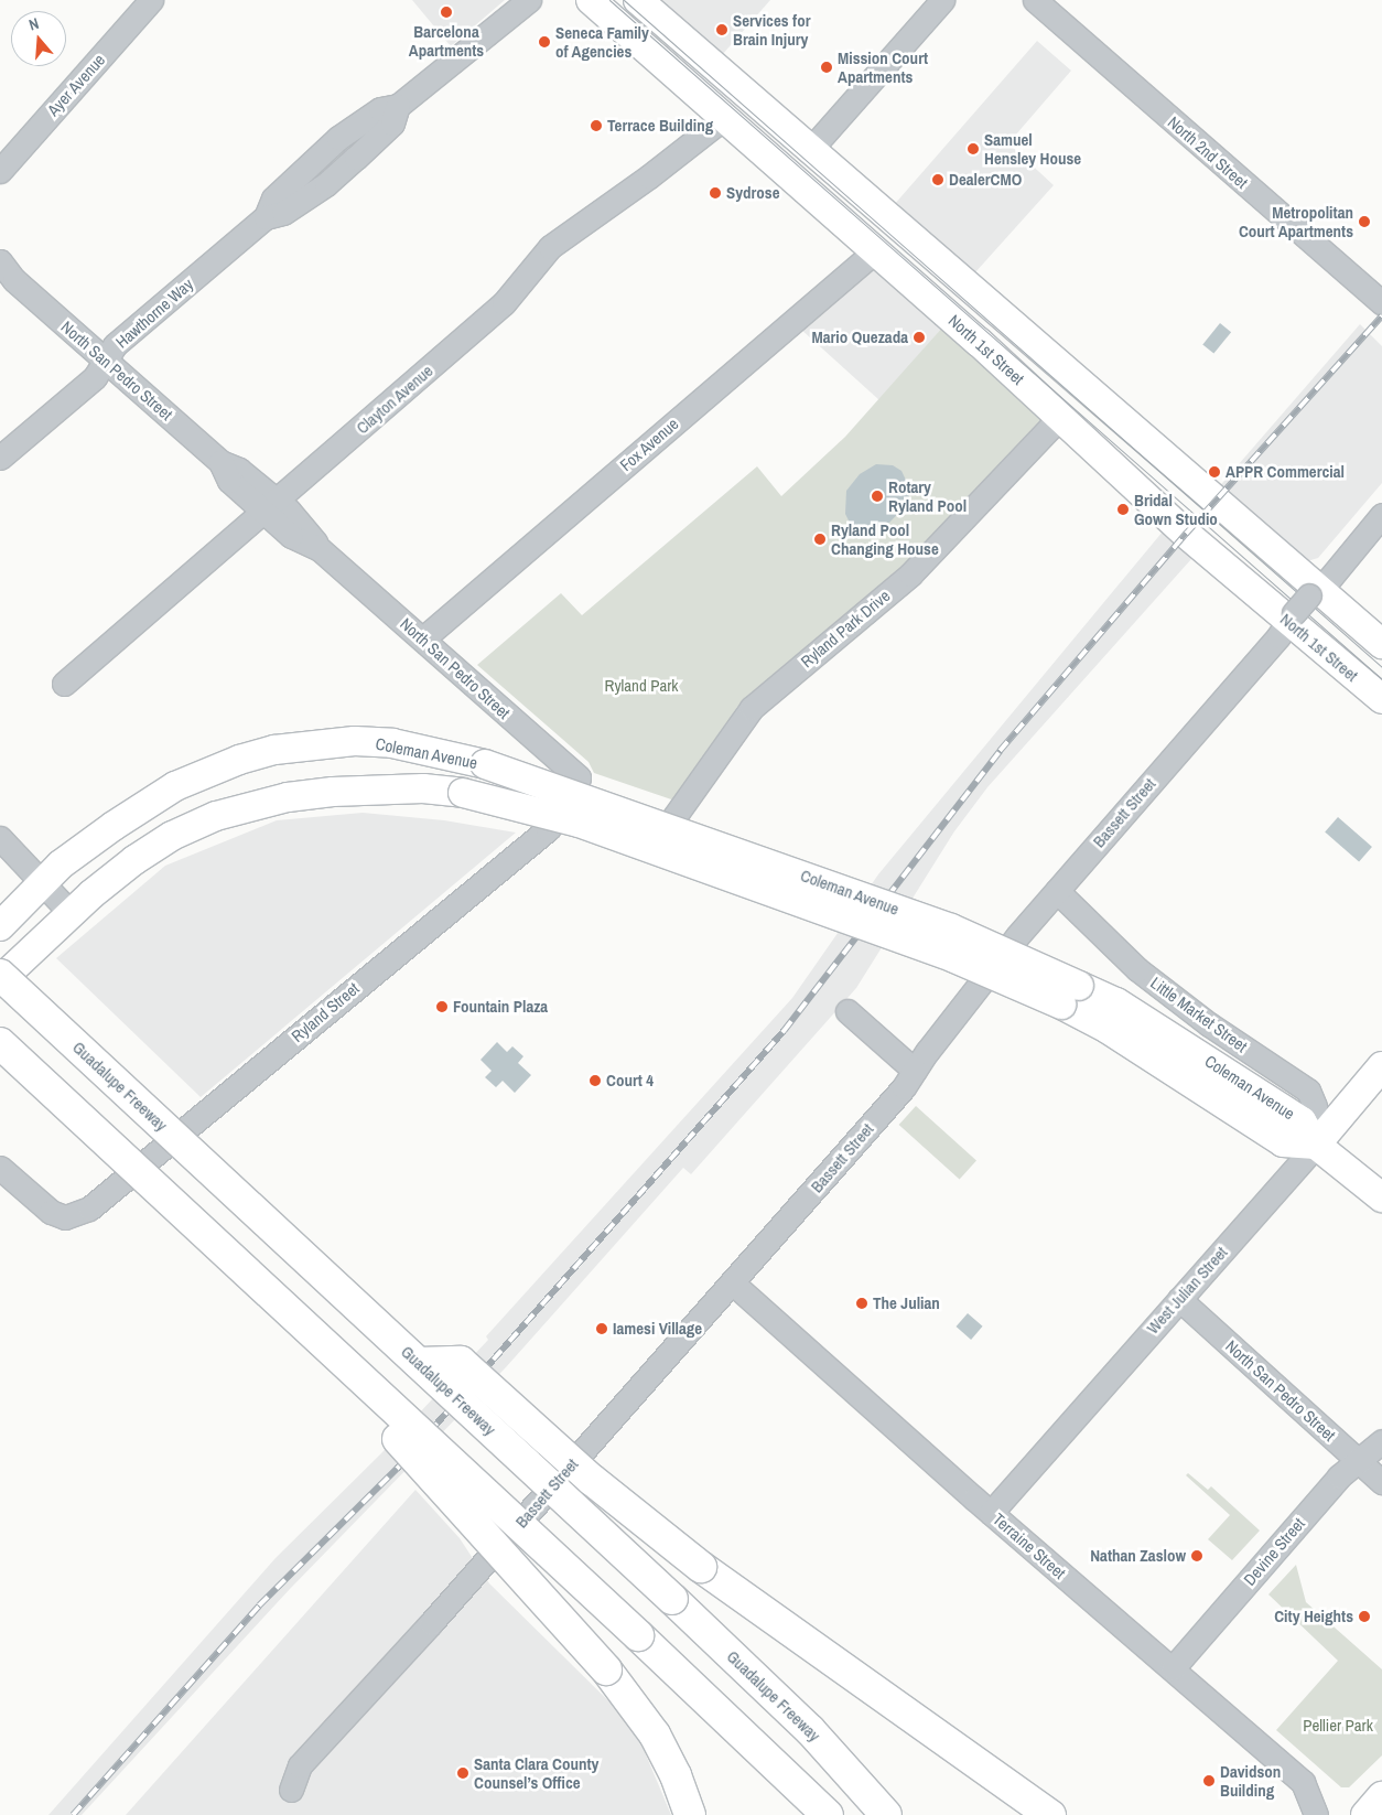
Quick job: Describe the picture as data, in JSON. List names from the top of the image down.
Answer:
{
  "streets": {
    "highway": ["Guadalupe Freeway"],
    "main road": ["North 1st Street", "Coleman Avenue", "West Julian Street"],
    "street": [
      "Ayer Avenue",
      "North 2nd Street",
      "Hawthorne Way",
      "North San Pedro Street",
      "Clayton Avenue",
      "Fox Avenue",
      "Ryland Park Drive",
      "Bassett Street",
      "Ryland Street",
      "Little Market Street",
      "Terraine Street",
      "Devine Street"
    ]
  },
  "crossings": [
    ["Hawthorne Way", "North San Pedro Street"],
    ["North 1st Street", "Clayton Avenue"],
    ["North 1st Street", "Fox Avenue"],
    ["North 1st Street", "Ryland Park Drive"],
    ["North 1st Street", "Bassett Street"],
    ["North San Pedro Street", "Clayton Avenue"],
    ["North San Pedro Street", "Fox Avenue"],
    ["North San Pedro Street", "Ryland Street"],
    ["North San Pedro Street", "West Julian Street"],
    ["North San Pedro Street", "Devine Street"],
    ["Coleman Avenue", "Little Market Street"],
    ["Coleman Avenue", "West Julian Street"],
    ["Bassett Street", "Little Market Street"],
    ["Bassett Street", "Terraine Street"],
    ["Little Market Street", "West Julian Street"],
    ["West Julian Street", "Terraine Street"],
    ["Terraine Street", "Devine Street"]
  ],
  "parks": ["Ryland Park", "Pellier Park"],
  "places": [
    "Barcelona Apartments",
    "Services for Brain Injury",
    "Seneca Family of Agencies",
    "Mission Court Apartments",
    "Terrace Building",
    "Samuel Hensley House",
    "DealerCMO",
    "Sydrose",
    "Metropolitan Court Apartments",
    "Mario Quezada",
    "APPR Commercial",
    "Rotary Ryland Pool",
    "Bridal Gown Studio",
    "Ryland Pool Changing House",
    "Fountain Plaza",
    "Court 4",
    "The Julian",
    "Iamesi Village",
    "Nathan Zaslow",
    "City Heights",
    "Santa Clara County Counsel’s Office",
    "Davidson Building"
  ],
  "north": "top"
}
